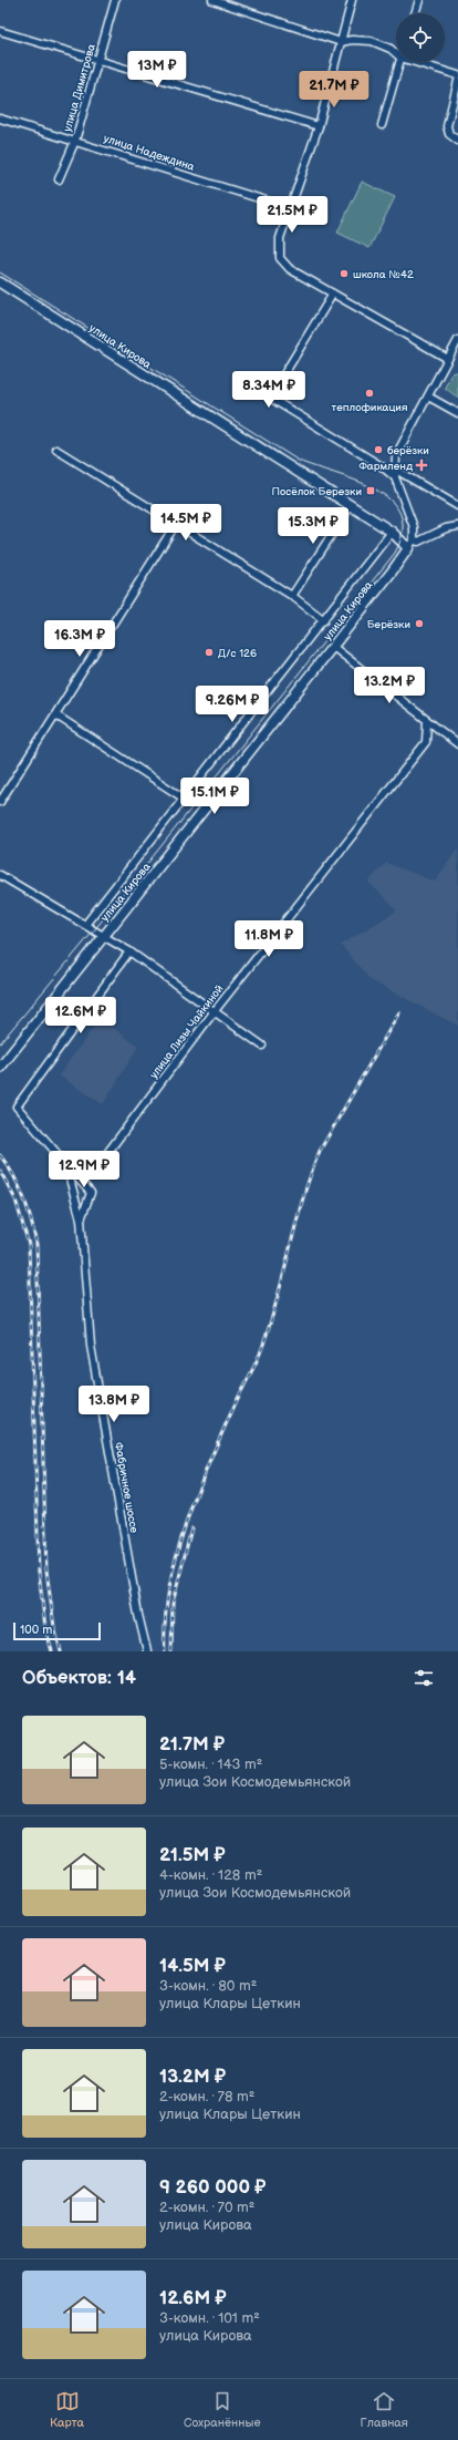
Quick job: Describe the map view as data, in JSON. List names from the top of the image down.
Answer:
{
  "streets": {
    "main road": ["улица Кирова"],
    "street": [
      "улица Димитрова",
      "улица Надеждина",
      "улица Лизы Чайкиной",
      "Фабричное шоссе"
    ]
  },
  "crossings": [
    ["улица Димитрова", "улица Надеждина"],
    ["улица Лизы Чайкиной", "Фабричное шоссе"]
  ],
  "places": {
    "other": [
      "школа №42",
      "теплофикация",
      "берёзки",
      "Берёзки",
      "Д/с 126"
    ],
    "health": ["Фармленд"],
    "transit": ["Посёлок Березки"]
  },
  "scale_bar": "100 m",
  "page": {
    "price": [
      "13M ₽",
      "21.7M ₽",
      "21.5M ₽",
      "8.34M ₽",
      "14.5M ₽",
      "15.3M ₽",
      "16.3M ₽",
      "13.2M ₽",
      "9.26M ₽",
      "15.1M ₽",
      "11.8M ₽",
      "12.6M ₽",
      "12.9M ₽",
      "13.8M ₽"
    ],
    "scale": "100 m",
    "heading": "Объектов: 14",
    "list": [
      {
        "name": "21.7M ₽",
        "note": "5-комн. · 143 m² · улица Зои Космодемьянской"
      },
      {
        "name": "21.5M ₽",
        "note": "4-комн. · 128 m² · улица Зои Космодемьянской"
      },
      {
        "name": "14.5M ₽",
        "note": "3-комн. · 80 m² · улица Клары Цеткин"
      },
      {
        "name": "13.2M ₽",
        "note": "2-комн. · 78 m² · улица Клары Цеткин"
      },
      {
        "name": "9 260 000 ₽",
        "note": "2-комн. · 70 m² · улица Кирова"
      },
      {
        "name": "12.6M ₽",
        "note": "3-комн. · 101 m² · улица Кирова"
      }
    ],
    "tabs": ["Карта", "Сохранённые", "Главная"]
  }
}
